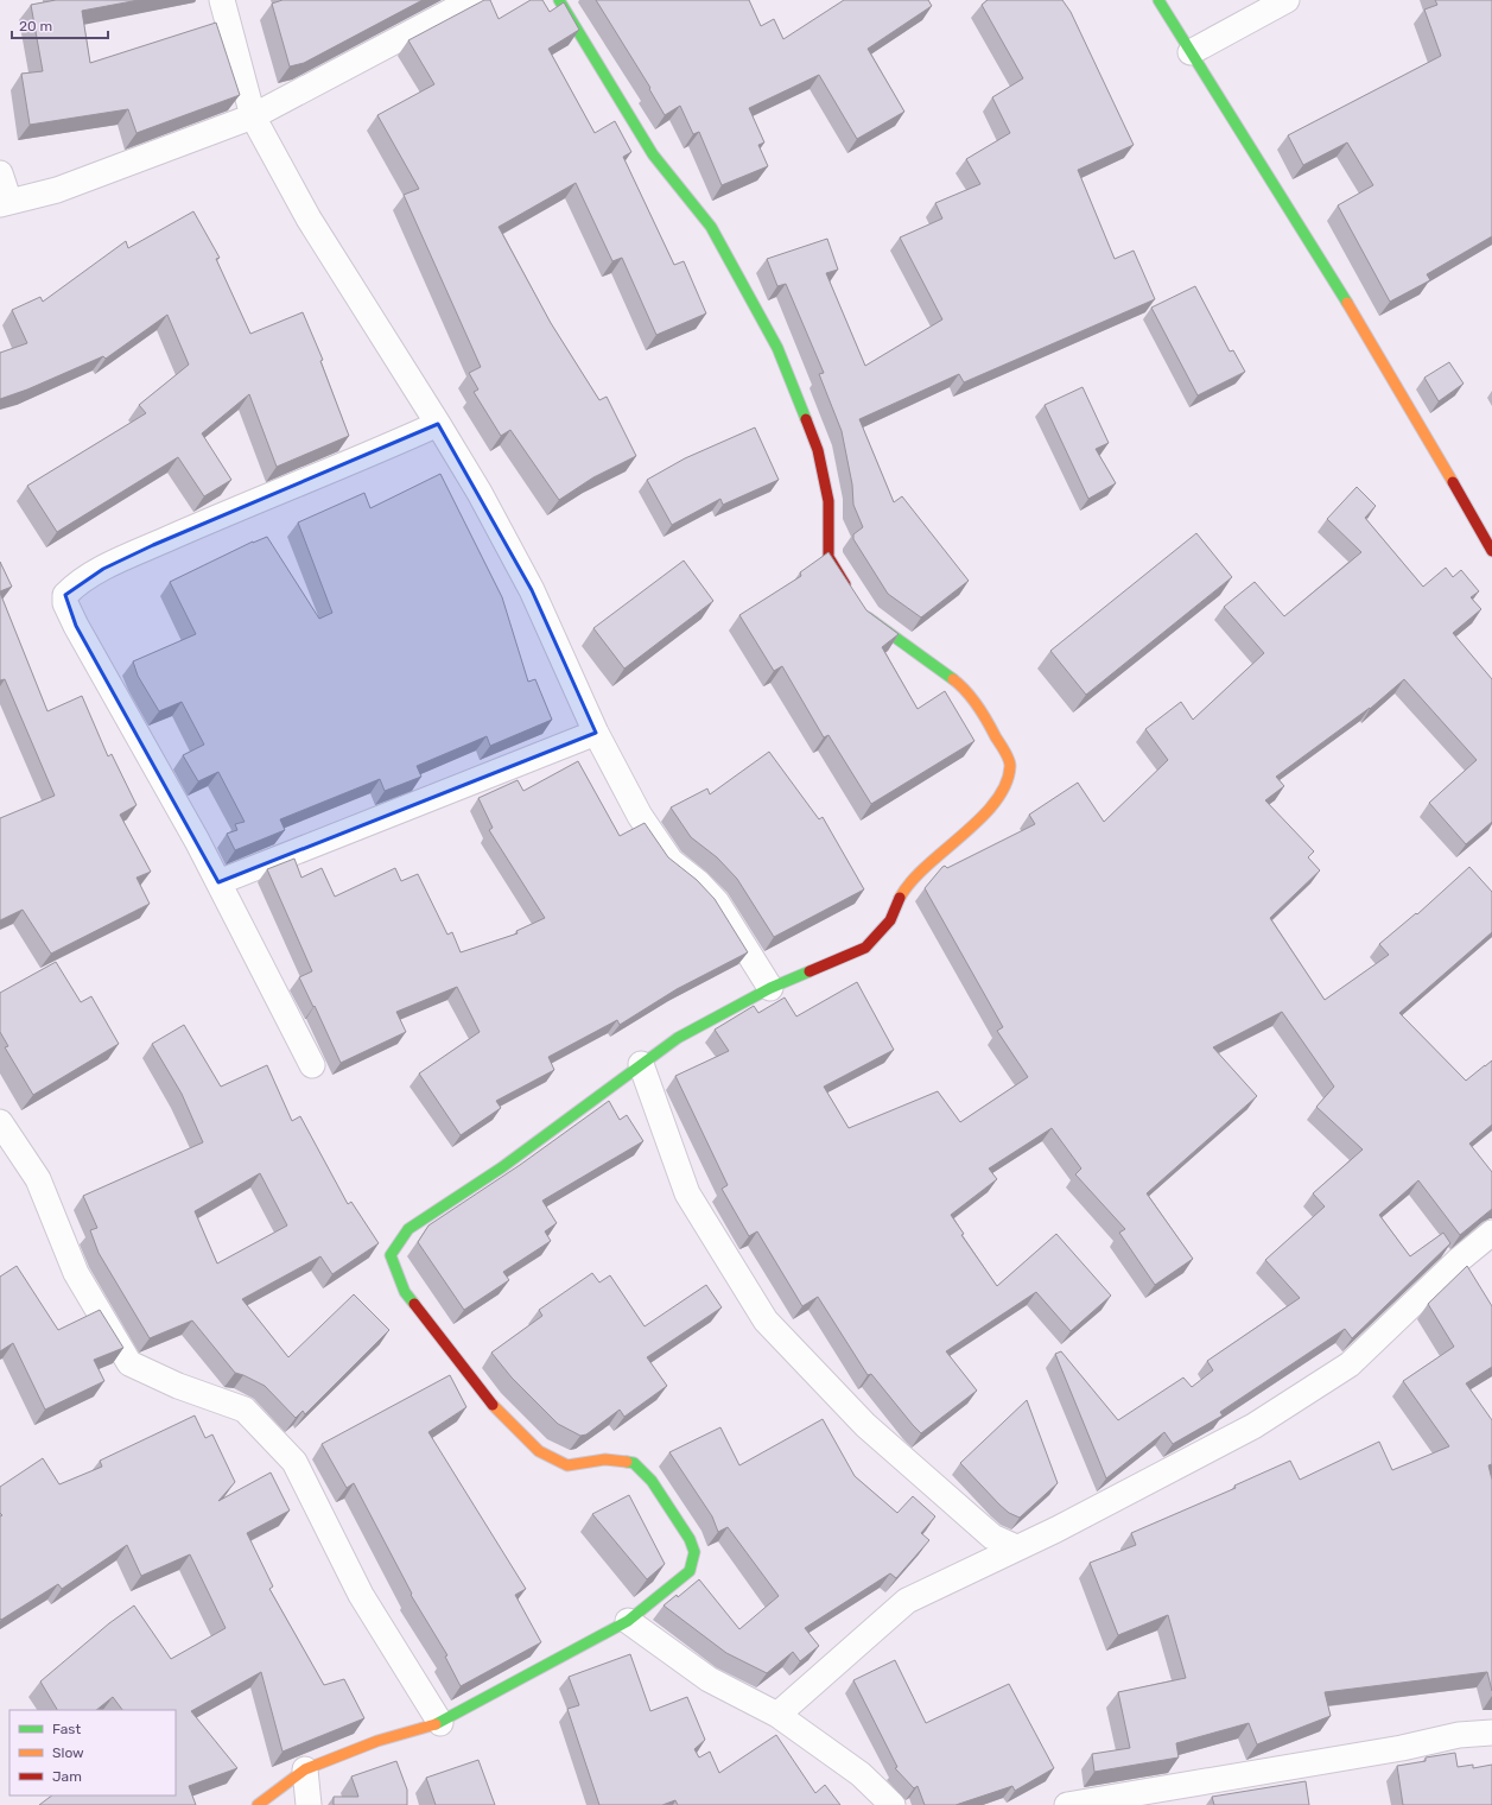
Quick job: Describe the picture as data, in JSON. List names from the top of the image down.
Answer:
{
  "legend": ["Fast", "Slow", "Jam"],
  "scale_bar": "20 m"
}
